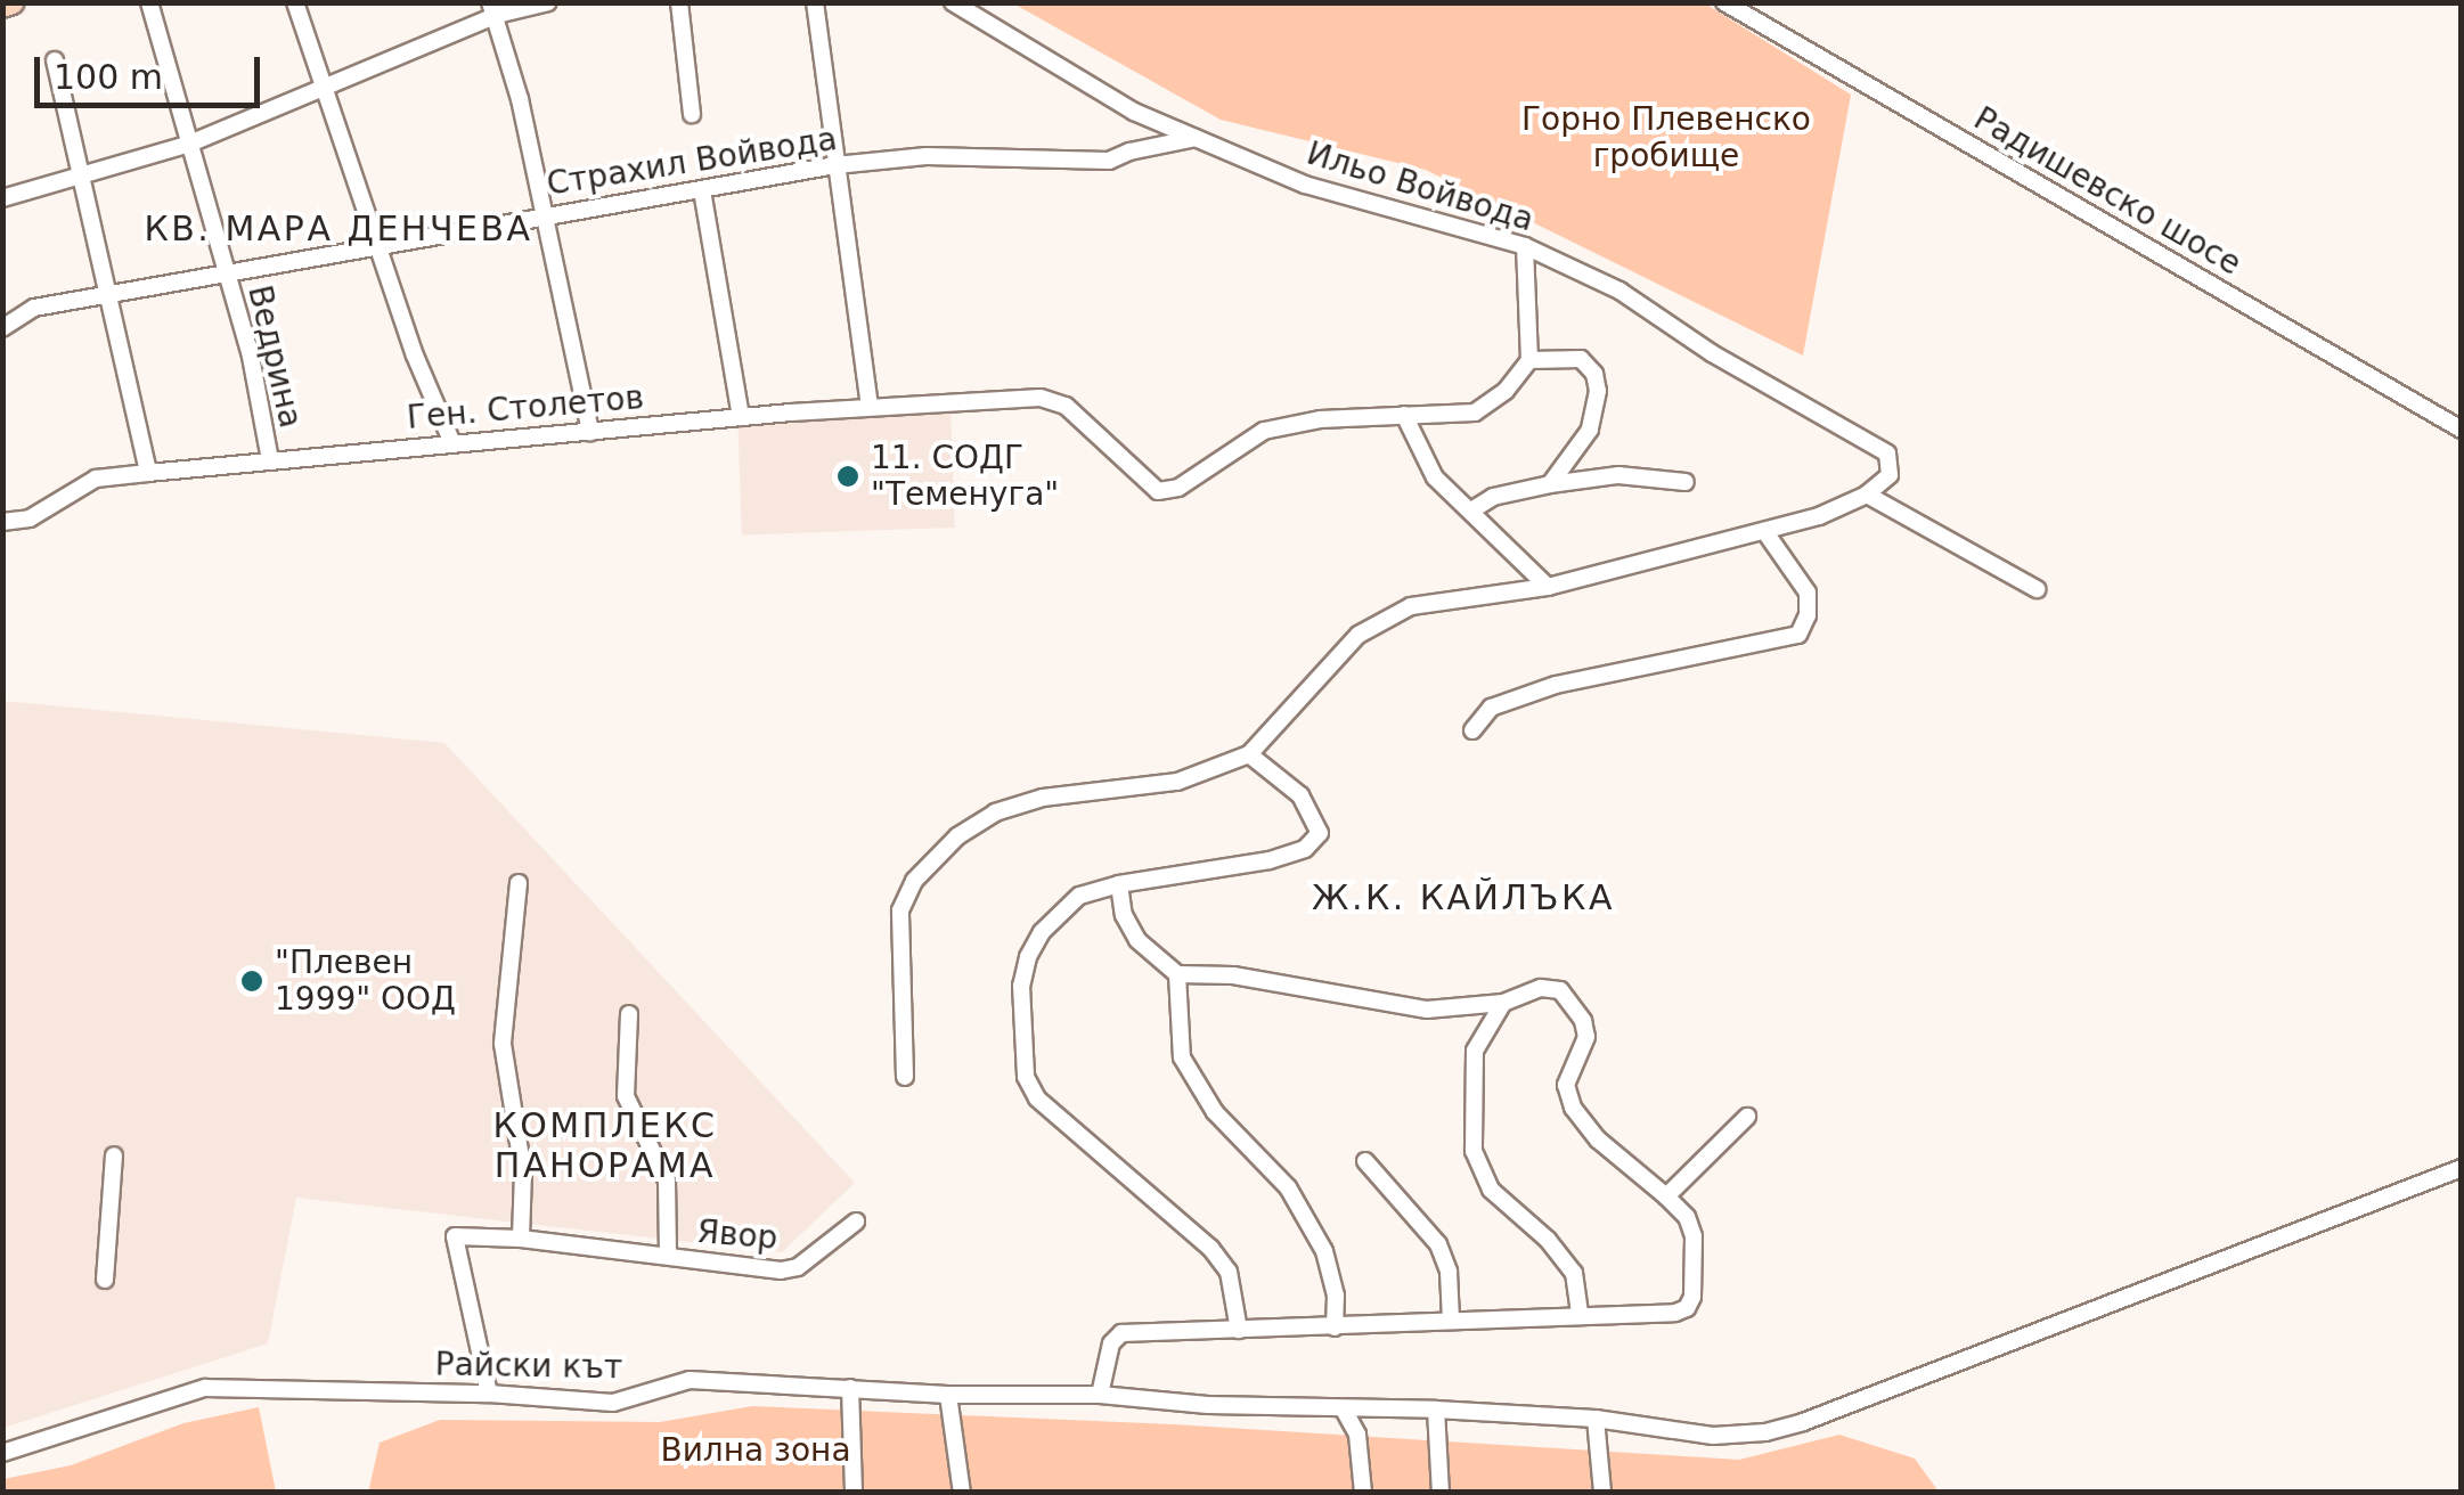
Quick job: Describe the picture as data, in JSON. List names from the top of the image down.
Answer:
{
  "streets": {
    "street": [
      "Страхил Войвода",
      "Ильо Войвода",
      "Радишевско шосе",
      "Ведрина",
      "Ген. Столетов",
      "Явор",
      "Райски кът"
    ]
  },
  "crossings": [
    ["Страхил Войвода", "Ильо Войвода"],
    ["Страхил Войвода", "Ведрина"],
    ["Ведрина", "Ген. Столетов"],
    ["Явор", "Райски кът"]
  ],
  "districts": ["КВ. МАРА ДЕНЧЕВА", "Ж.К. КАЙЛЪКА", "КОМПЛЕКС ПАНОРАМА"],
  "parks": ["Горно Плевенско гробище", "Вилна зона"],
  "places": ["11. СОДГ \"Теменуга\"", "\"Плевен 1999\" ООД"],
  "scale_bar": "100 m"
}
